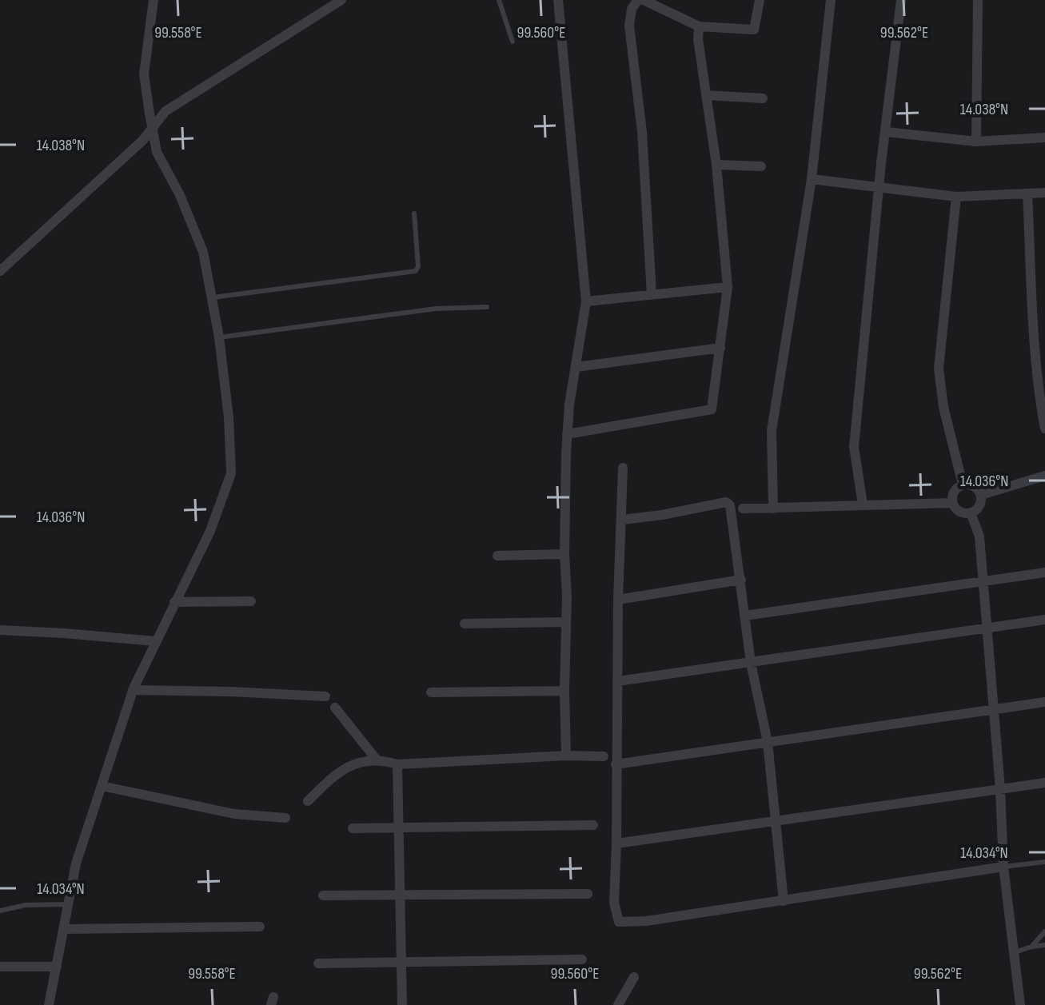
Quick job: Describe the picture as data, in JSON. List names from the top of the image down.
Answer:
{
  "coordinates": [
    "99.558°E",
    "99.560°E",
    "99.562°E",
    "14.038°N",
    "14.036°N",
    "14.034°N"
  ]
}
